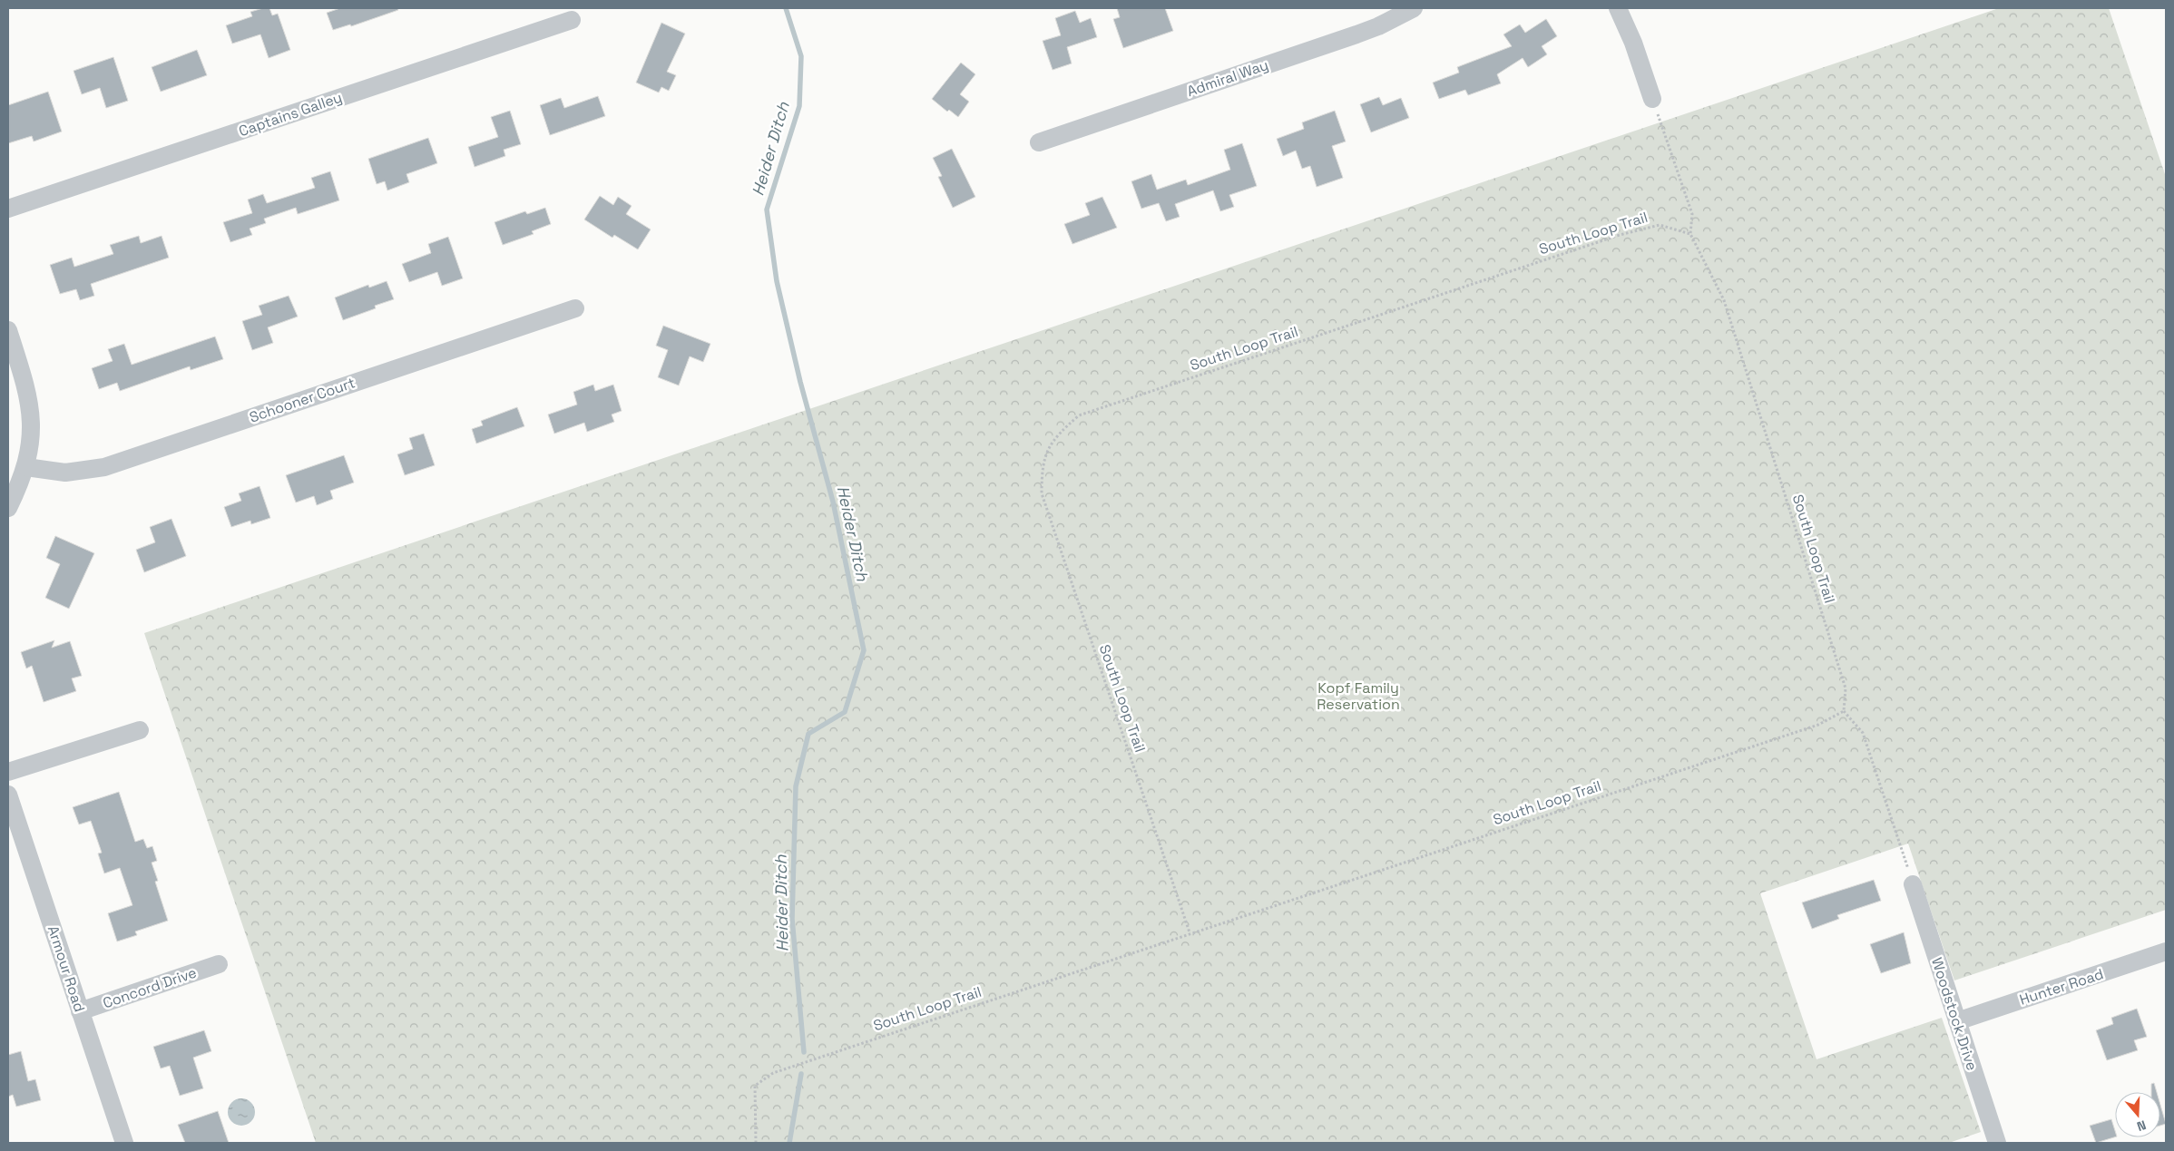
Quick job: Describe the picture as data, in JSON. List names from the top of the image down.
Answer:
{
  "streets": {
    "street": [
      "Admiral Way",
      "Captains Galley",
      "Schooner Court",
      "Armour Road",
      "Hunter Road",
      "Concord Drive",
      "Woodstock Drive"
    ],
    "path": ["South Loop Trail"]
  },
  "crossings": [
    ["Armour Road", "Concord Drive"],
    ["Hunter Road", "Woodstock Drive"]
  ],
  "water": ["Heider Ditch"],
  "parks": ["Kopf Family Reservation"],
  "north": "bottom"
}
